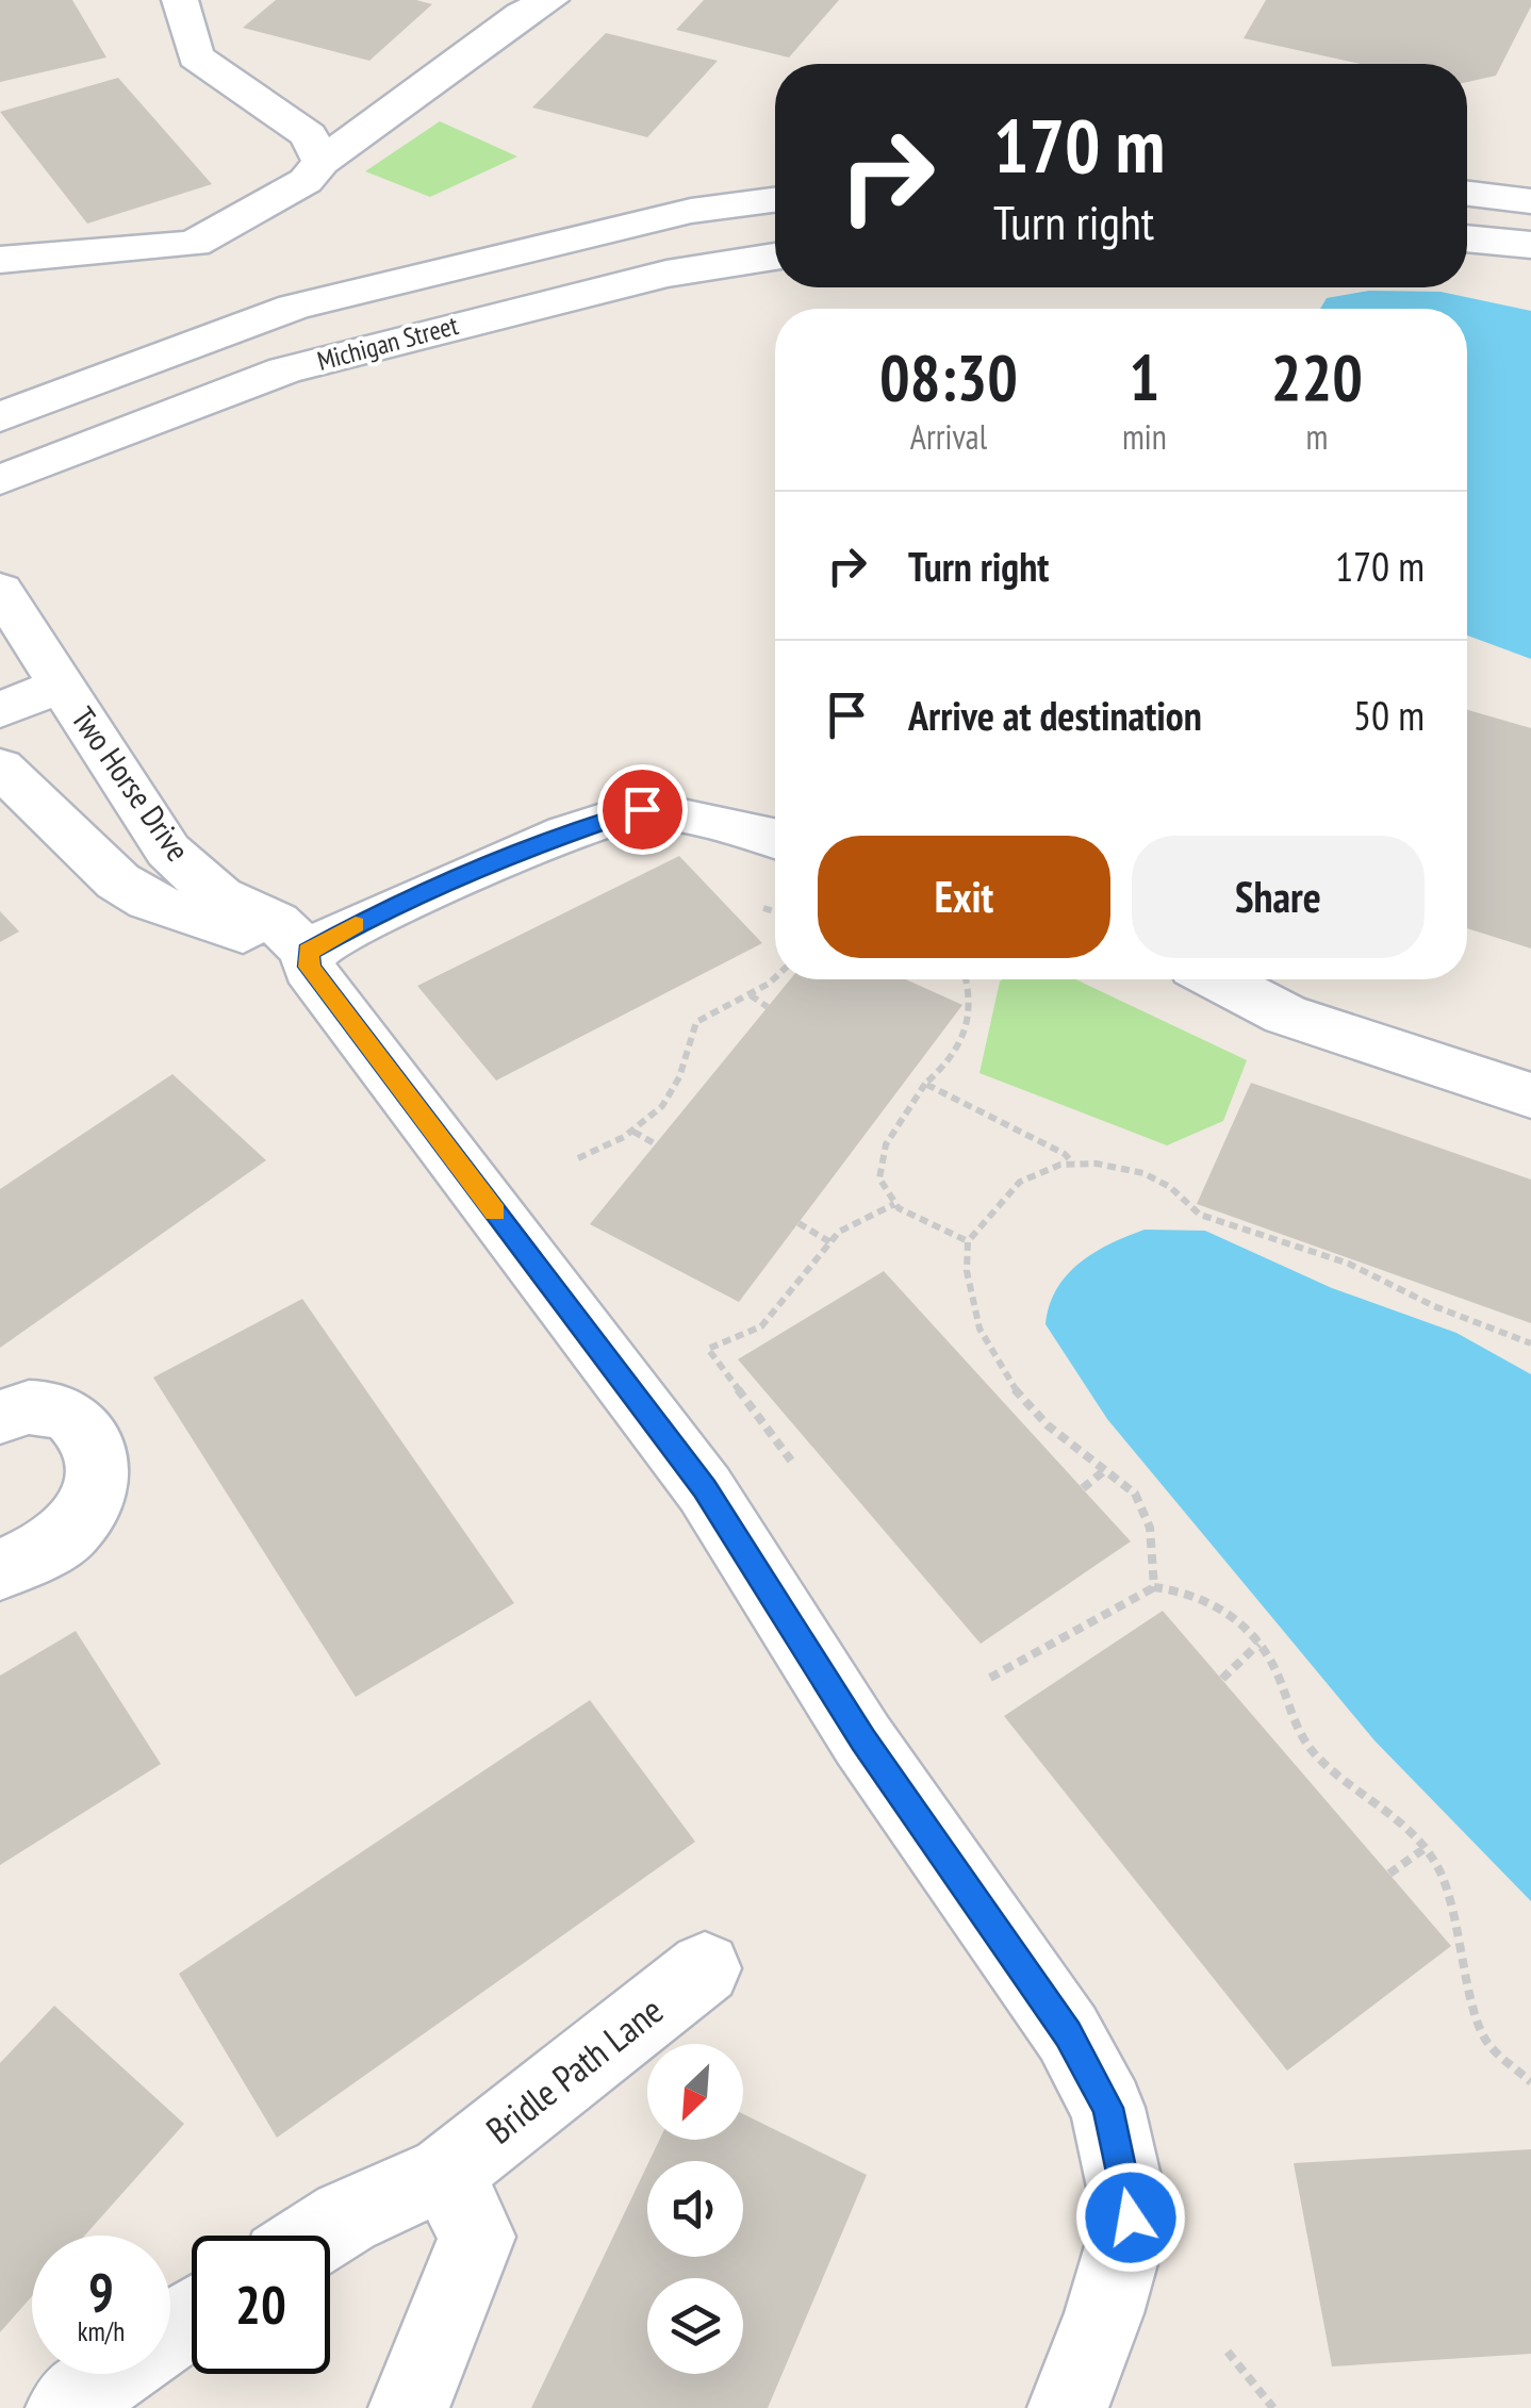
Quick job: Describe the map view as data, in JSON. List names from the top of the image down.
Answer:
{
  "streets": {
    "street": ["Michigan Street", "Two Horse Drive", "Bridle Path Lane"]
  },
  "north": "bottom left",
  "page": {
    "turn": ["170 m", "Turn right"],
    "eta": [
      "08:30",
      "Arrival",
      "1",
      "min",
      "220",
      "m"
    ],
    "list": [
      {
        "name": "Turn right",
        "value": "170 m"
      },
      {
        "name": "Arrive at destination",
        "value": "50 m"
      }
    ],
    "buttons": ["Exit", "Share"],
    "speed": "9 km/h",
    "limit": "20"
  }
}
